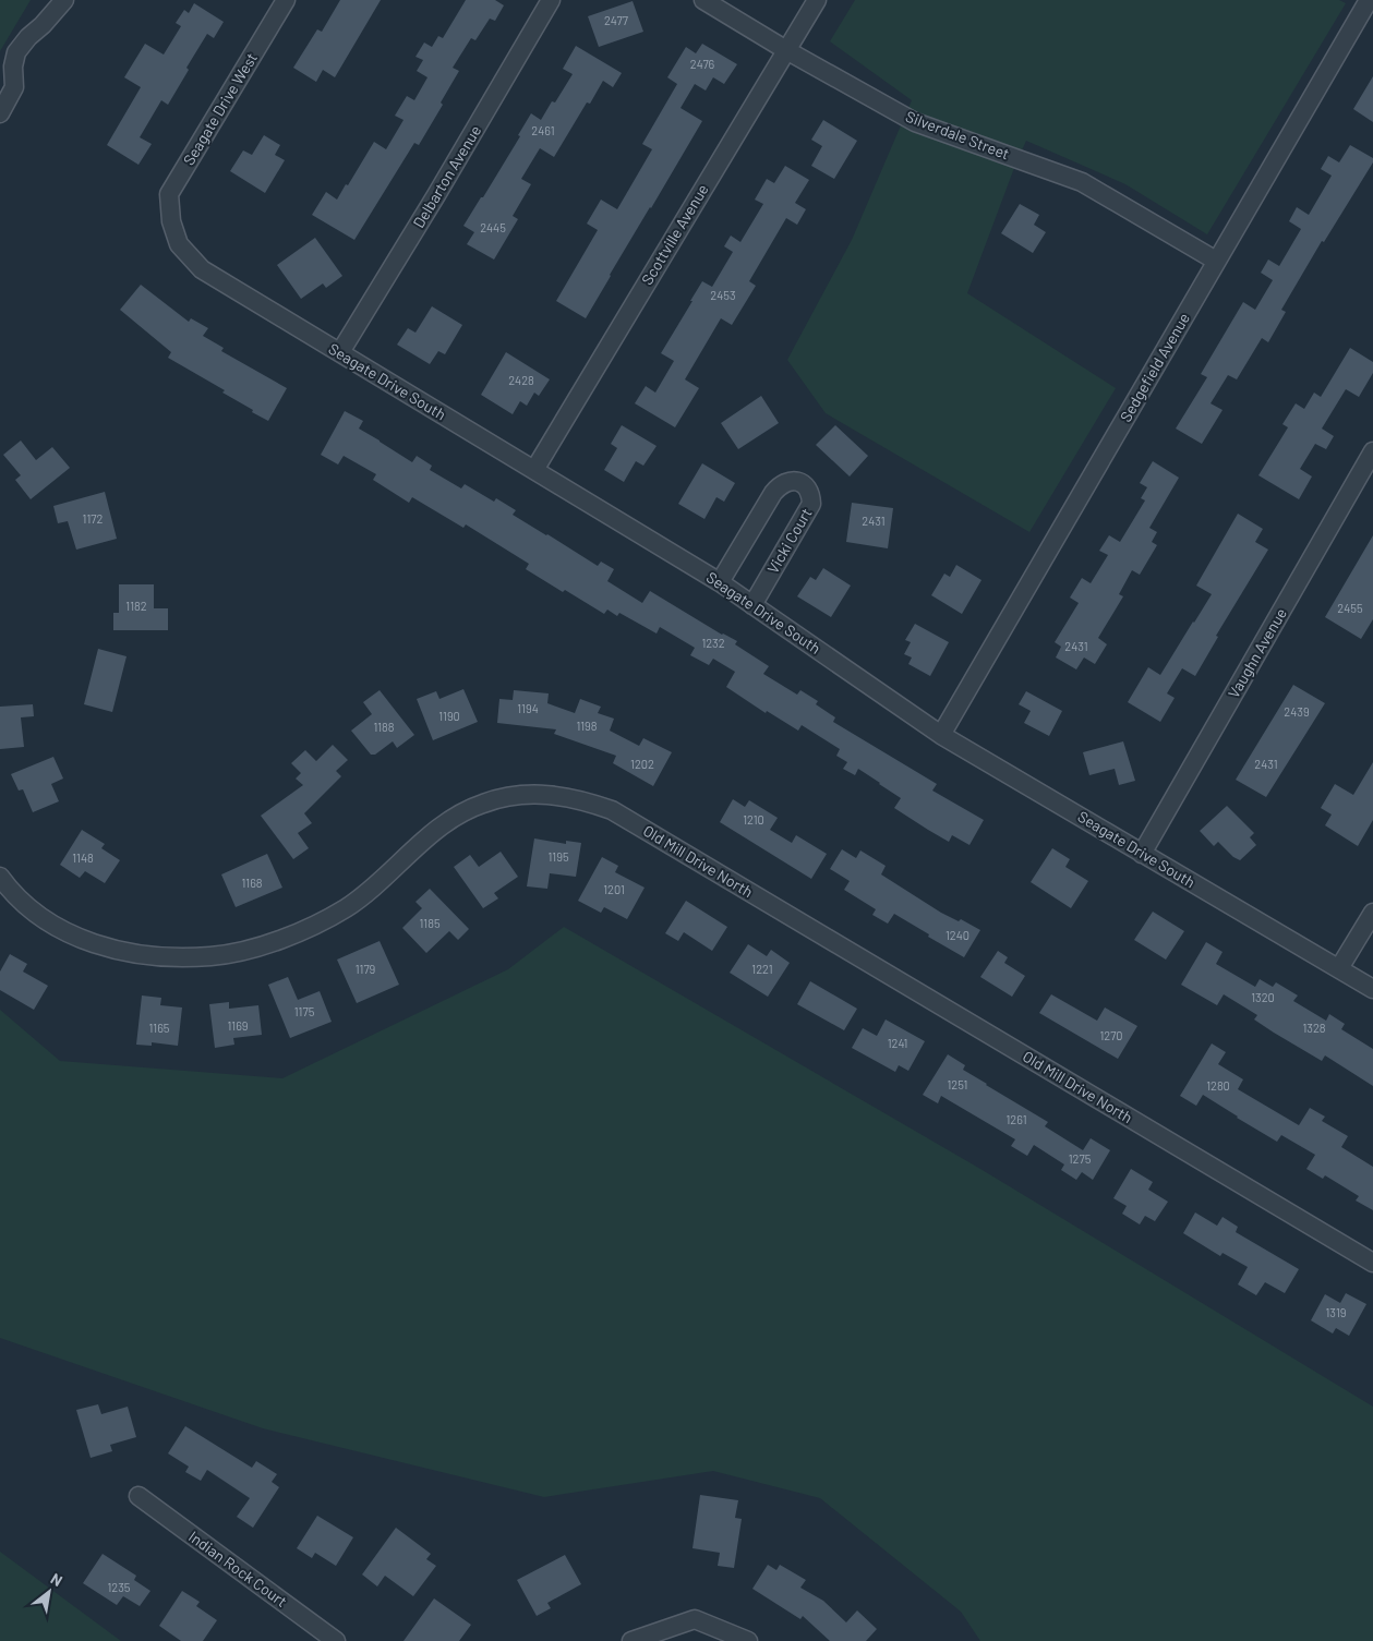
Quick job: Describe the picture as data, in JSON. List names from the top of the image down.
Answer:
{
  "streets": {
    "street": [
      "Seagate Drive West",
      "Silverdale Street",
      "Delbarton Avenue",
      "Scottville Avenue",
      "Sedgefield Avenue",
      "Seagate Drive South",
      "Vicki Court",
      "Vaughn Avenue",
      "Old Mill Drive North",
      "Indian Rock Court"
    ]
  },
  "crossings": [
    ["Seagate Drive West", "Seagate Drive South"],
    ["Silverdale Street", "Scottville Avenue"],
    ["Silverdale Street", "Sedgefield Avenue"],
    ["Delbarton Avenue", "Seagate Drive South"],
    ["Scottville Avenue", "Seagate Drive South"],
    ["Sedgefield Avenue", "Seagate Drive South"],
    ["Seagate Drive South", "Vicki Court"],
    ["Seagate Drive South", "Vaughn Avenue"]
  ],
  "house_numbers": [
    "2477",
    "2476",
    "2461",
    "2445",
    "2453",
    "2428",
    "1172",
    "2431",
    "1182",
    "2455",
    "1232",
    "2431",
    "1194",
    "2439",
    "1190",
    "1198",
    "1188",
    "1202",
    "2431",
    "1210",
    "1195",
    "1148",
    "1168",
    "1201",
    "1185",
    "1240",
    "1179",
    "1221",
    "1320",
    "1175",
    "1169",
    "1165",
    "1328",
    "1270",
    "1241",
    "1251",
    "1280",
    "1261",
    "1275",
    "1319",
    "1235"
  ],
  "north": "top right"
}
